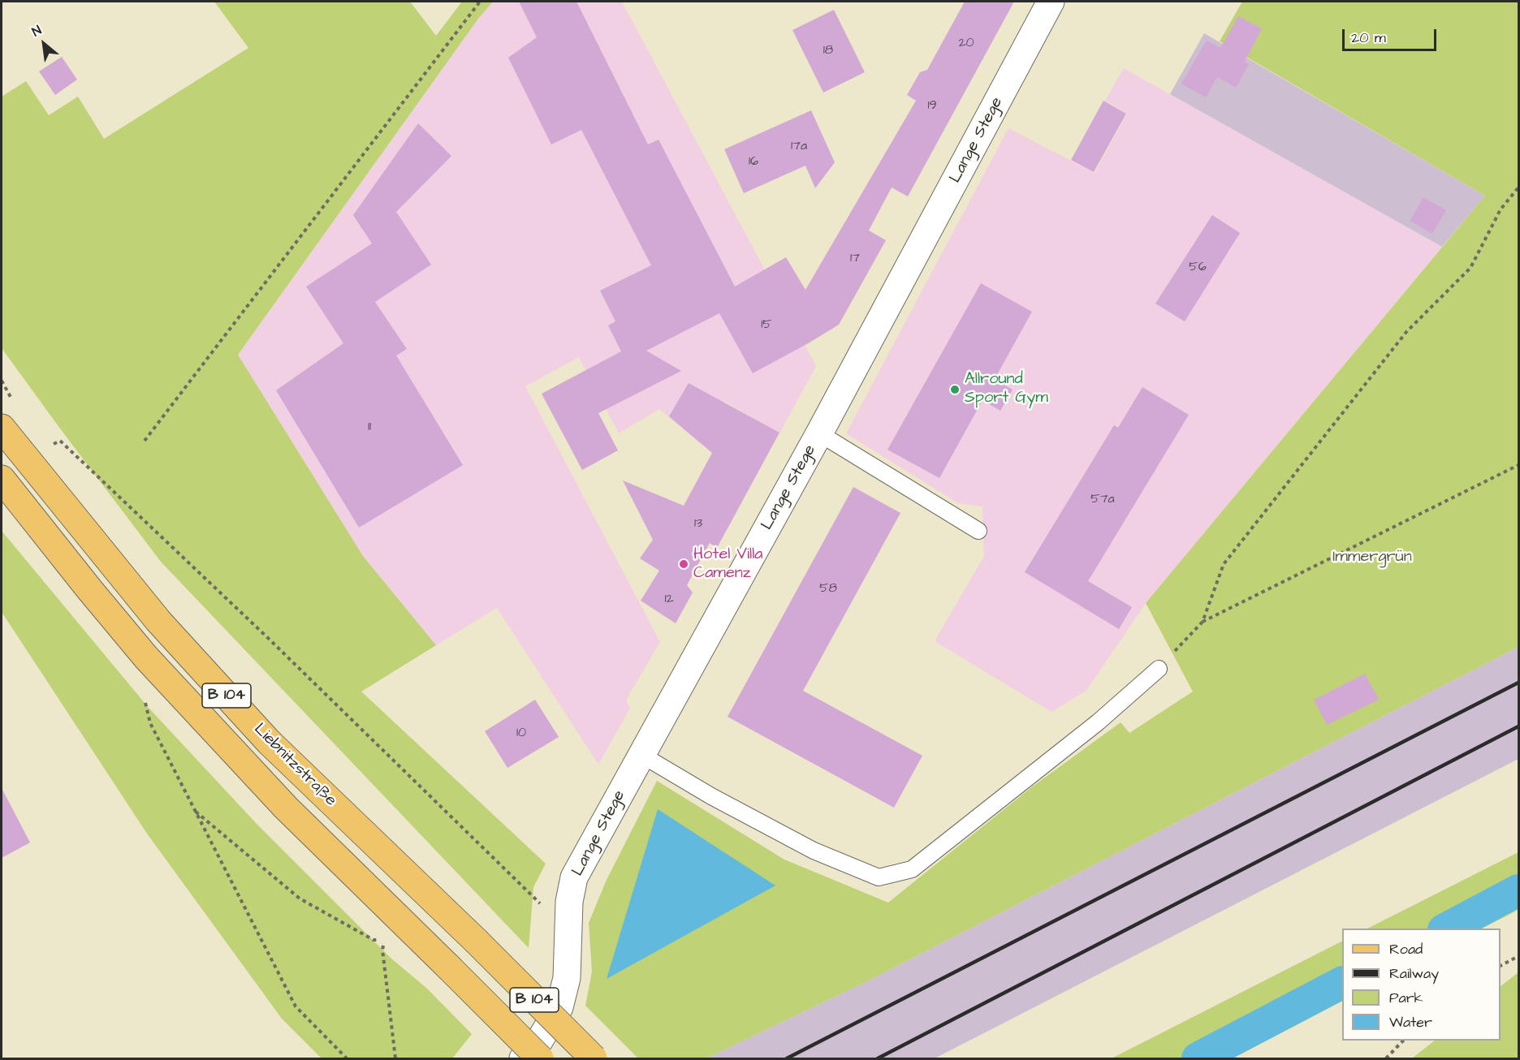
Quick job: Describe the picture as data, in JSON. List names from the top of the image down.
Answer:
{
  "streets": {
    "main road": ["B 104", "Liebnitzstraße"],
    "street": ["Lange Stege"]
  },
  "parks": ["Immergrün"],
  "places": ["Allround Sport Gym", "Hotel Villa Camenz"],
  "house_numbers": [
    "20",
    "18",
    "19",
    "17a",
    "16",
    "17",
    "56",
    "15",
    "11",
    "57a",
    "13",
    "58",
    "12",
    "10"
  ],
  "legend": [
    "Road",
    "Railway",
    "Park",
    "Water"
  ],
  "scale_bar": "20 m",
  "north": "top left"
}
